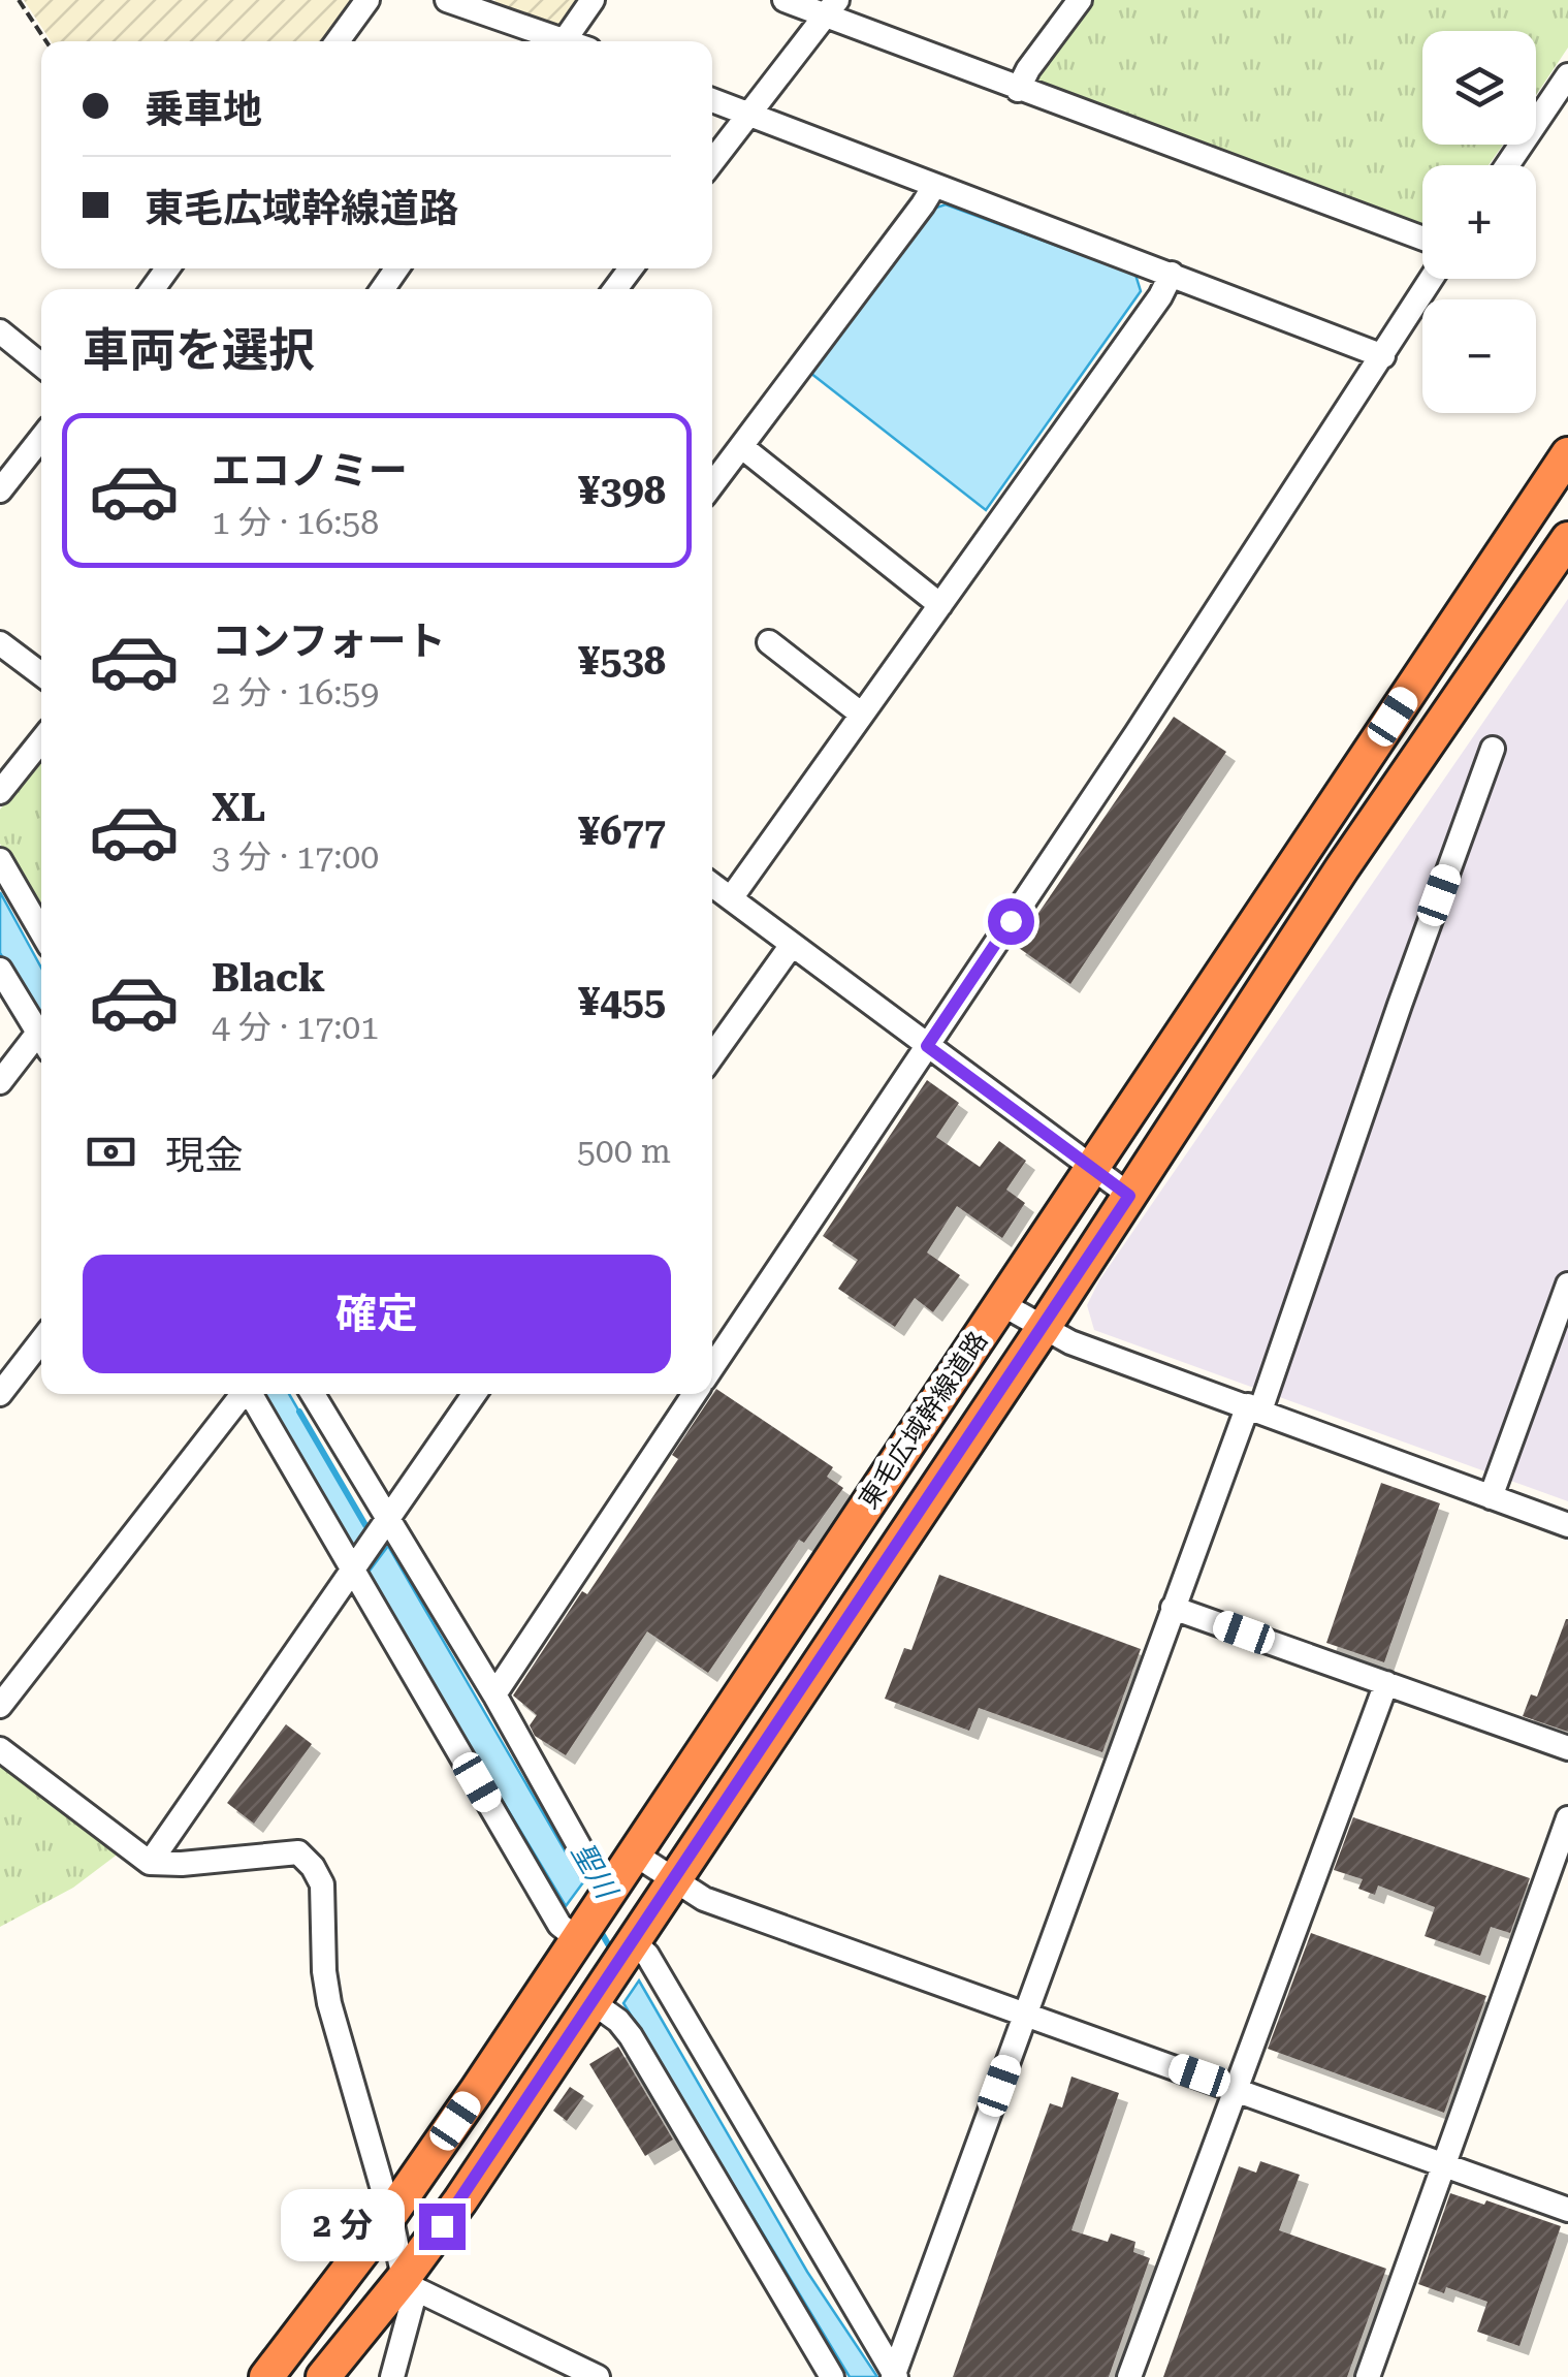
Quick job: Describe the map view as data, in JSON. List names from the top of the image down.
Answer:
{
  "streets": {
    "highway": ["東毛広域幹線道路"]
  },
  "water": ["聖川"],
  "page": {
    "map_buttons": ["+", "−"],
    "banner": ["乗車地", "東毛広域幹線道路"],
    "heading": "車両を選択",
    "list": [
      {
        "name": "エコノミー",
        "note": "1 分 · 16:58",
        "value": "¥398"
      },
      {
        "name": "コンフォート",
        "note": "2 分 · 16:59",
        "value": "¥538"
      },
      {
        "name": "XL",
        "note": "3 分 · 17:00",
        "value": "¥677"
      },
      {
        "name": "Black",
        "note": "4 分 · 17:01",
        "value": "¥455"
      }
    ],
    "pay": ["現金", "500 m"],
    "buttons": "確定",
    "bubble": "2 分"
  }
}
